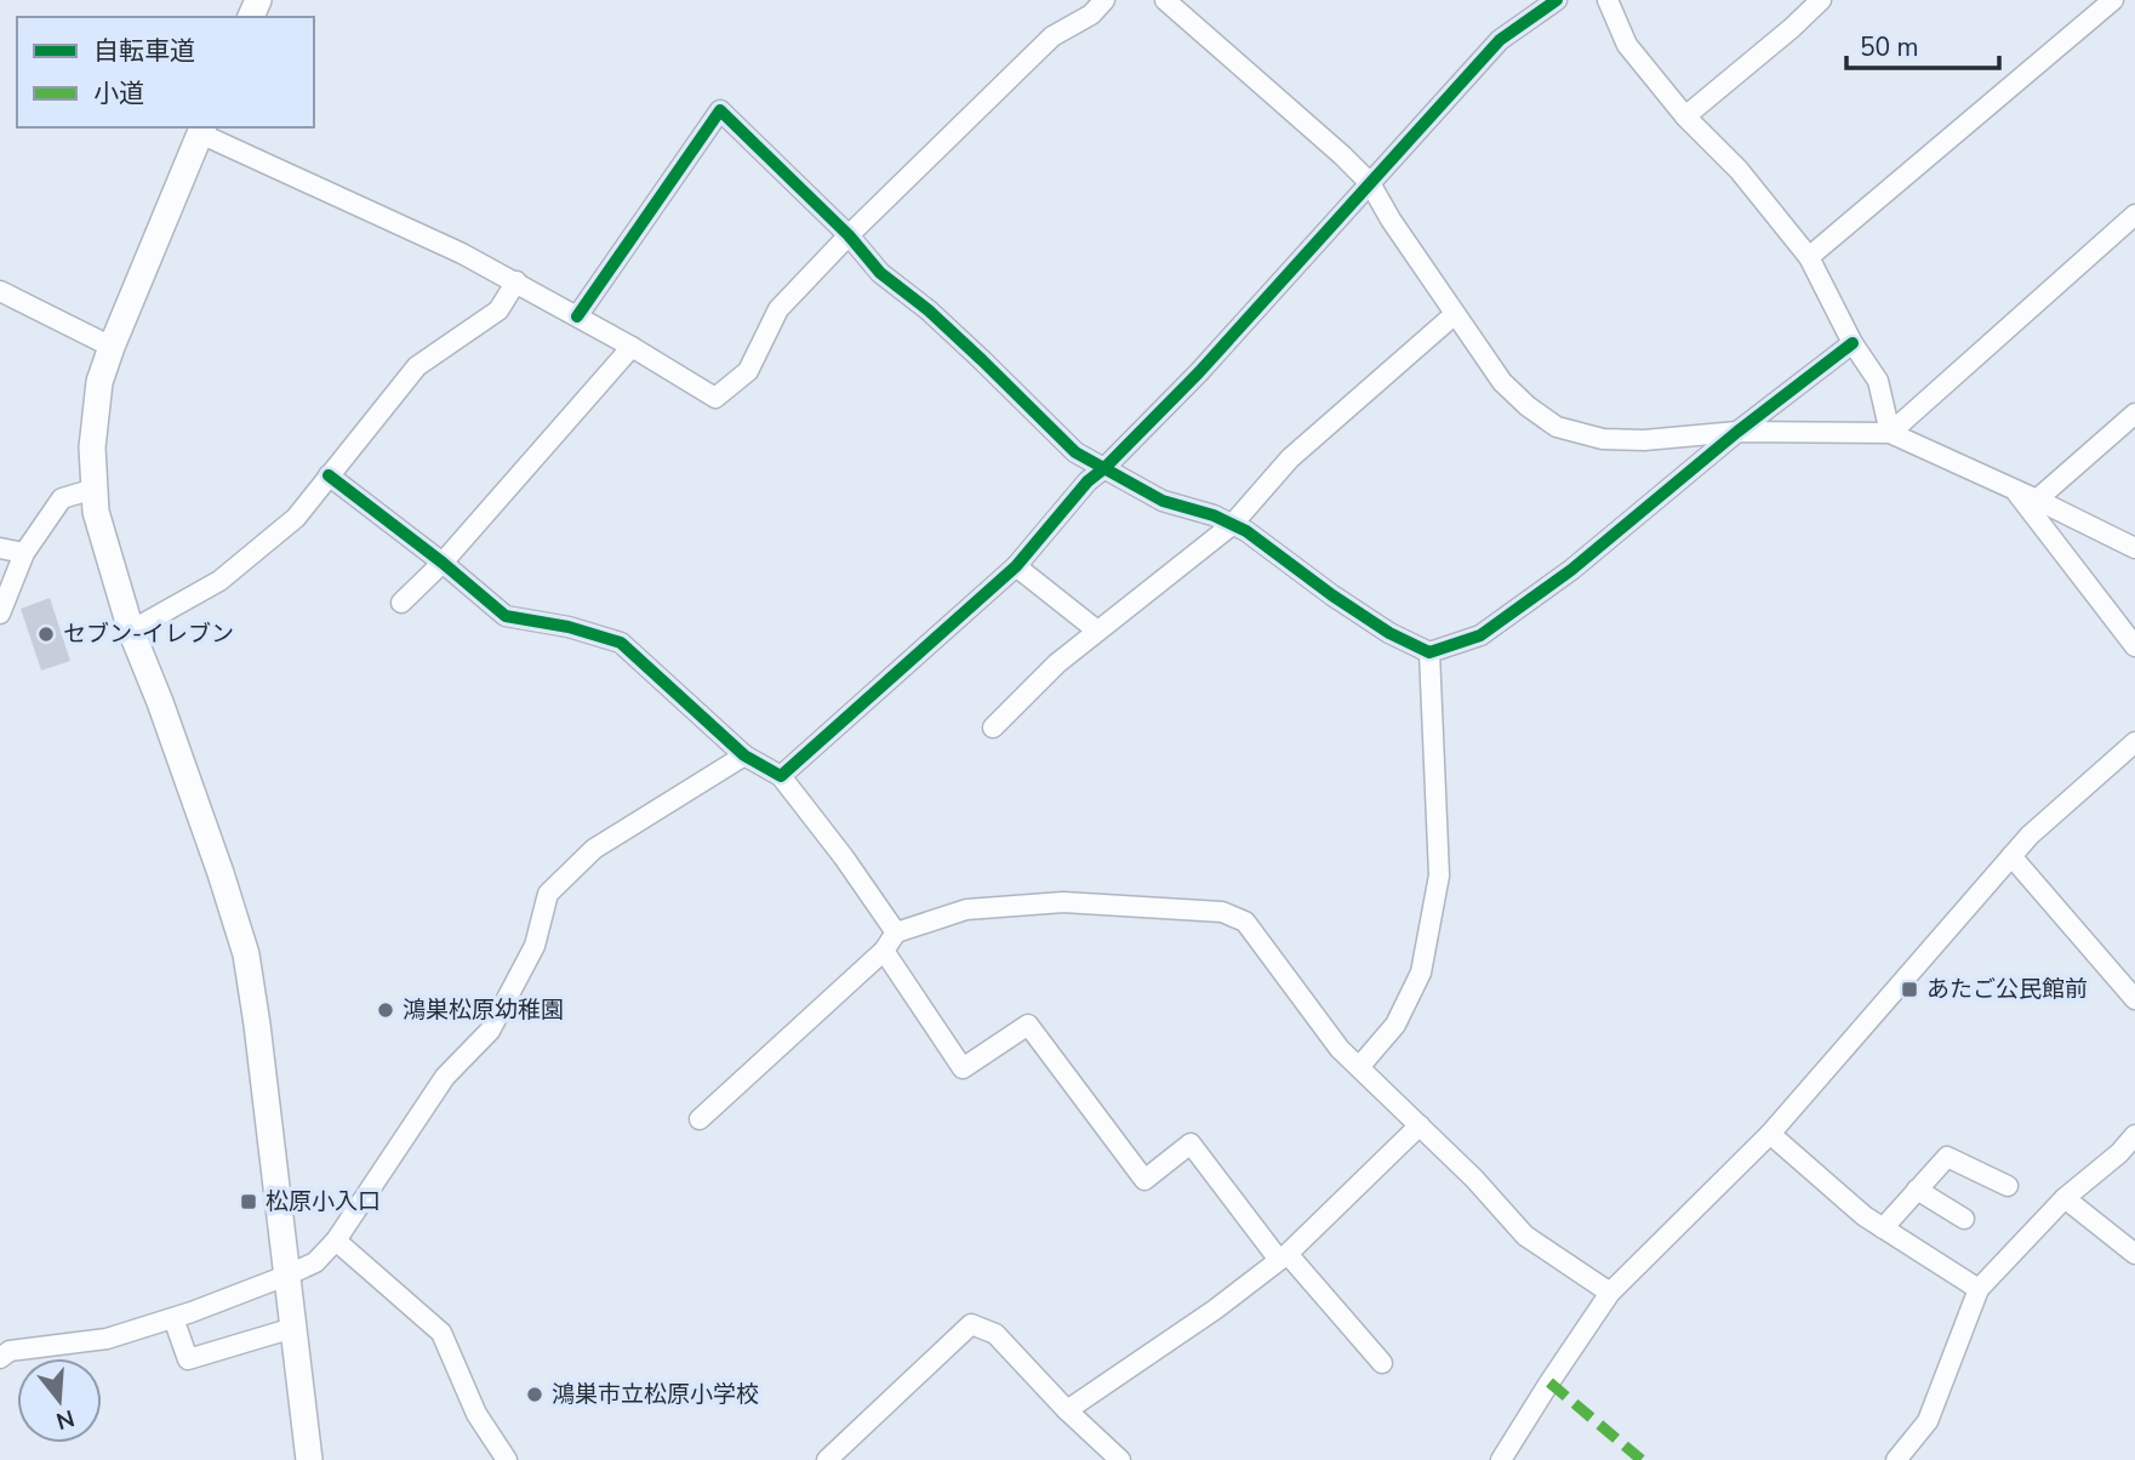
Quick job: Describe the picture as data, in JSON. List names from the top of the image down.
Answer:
{
  "places": {
    "other": ["セブン-イレブン", "鴻巣松原幼稚園", "鴻巣市立松原小学校"],
    "transit": ["あたご公民館前", "松原小入口"]
  },
  "legend": ["自転車道", "小道"],
  "scale_bar": "50 m",
  "north": "bottom"
}
